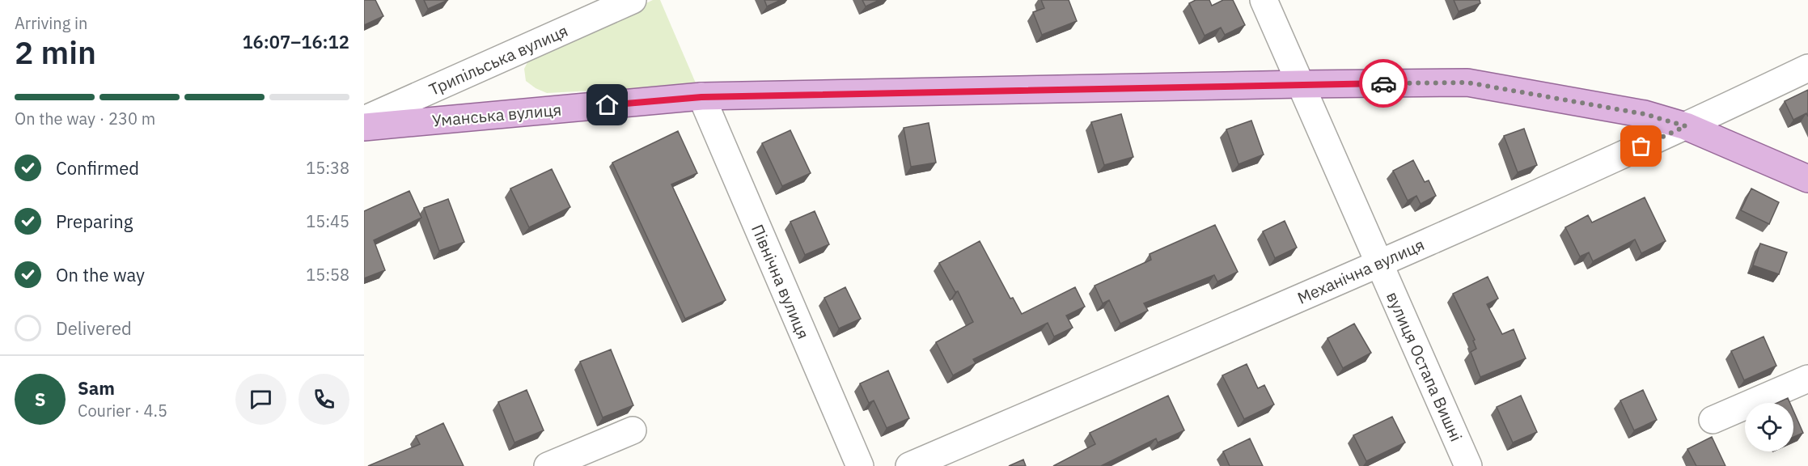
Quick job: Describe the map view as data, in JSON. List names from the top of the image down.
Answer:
{
  "streets": {
    "main road": ["Уманська вулиця"],
    "street": [
      "Трипільська вулиця",
      "Механічна вулиця",
      "Північна вулиця",
      "вулиця Остапа Вишні"
    ]
  },
  "crossings": [
    ["Уманська вулиця", "Механічна вулиця"],
    ["Уманська вулиця", "Північна вулиця"],
    ["Уманська вулиця", "вулиця Остапа Вишні"],
    ["Механічна вулиця", "вулиця Остапа Вишні"]
  ],
  "page": {
    "heading": ["2 min", "Arriving in", "16:07–16:12"],
    "panel": ["Sam", "Courier · 4.5"],
    "bar": "On the way · 230 m",
    "list": [
      ["Confirmed", "15:38"],
      ["Preparing", "15:45"],
      ["On the way", "15:58"],
      "Delivered"
    ],
    "round": "S"
  }
}
